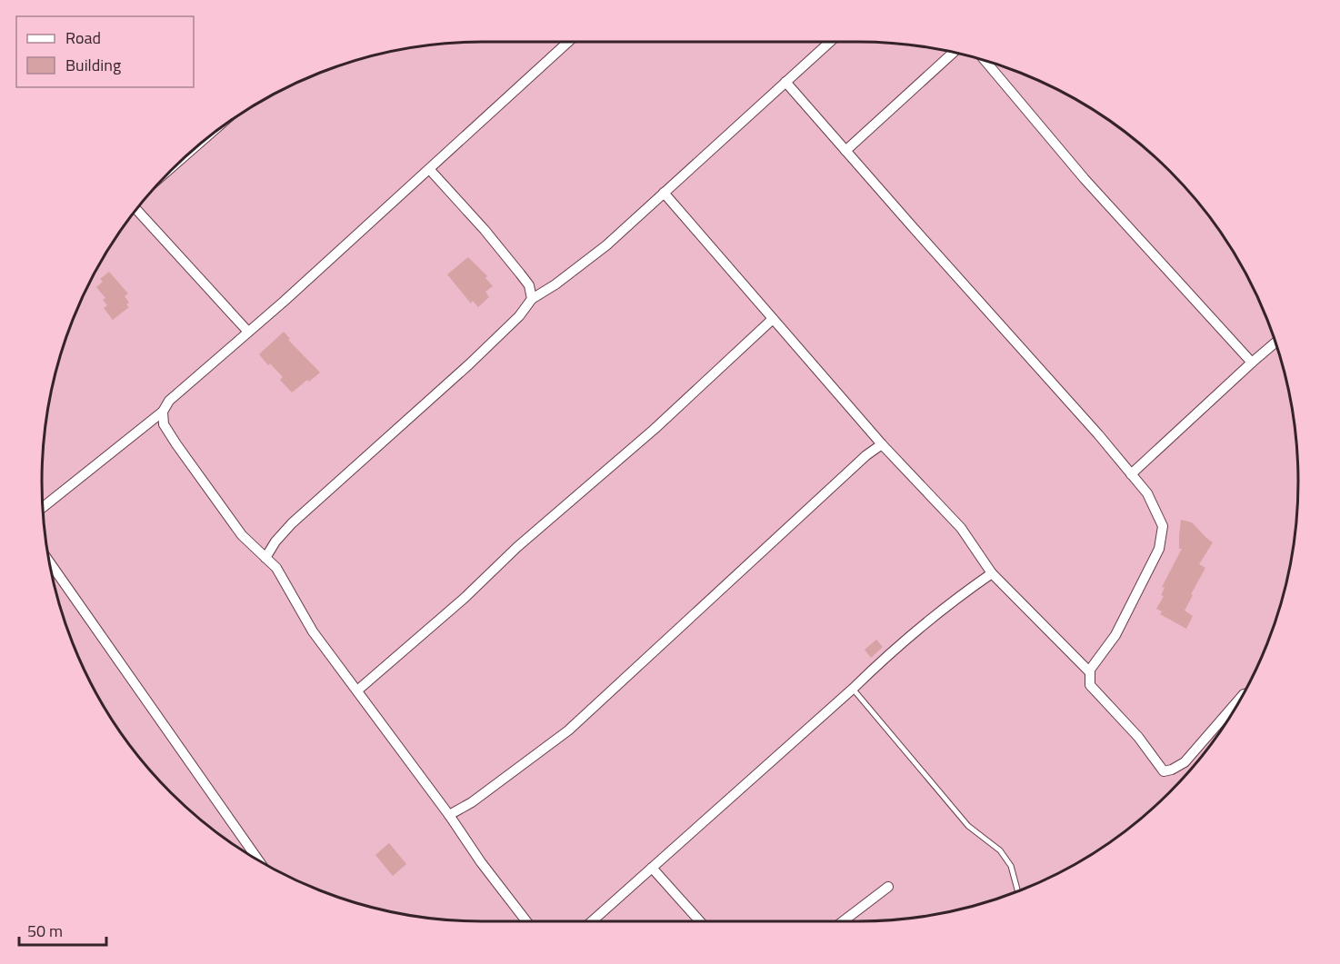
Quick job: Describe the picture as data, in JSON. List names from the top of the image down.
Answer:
{
  "legend": ["Road", "Building"],
  "scale_bar": "50 m"
}
